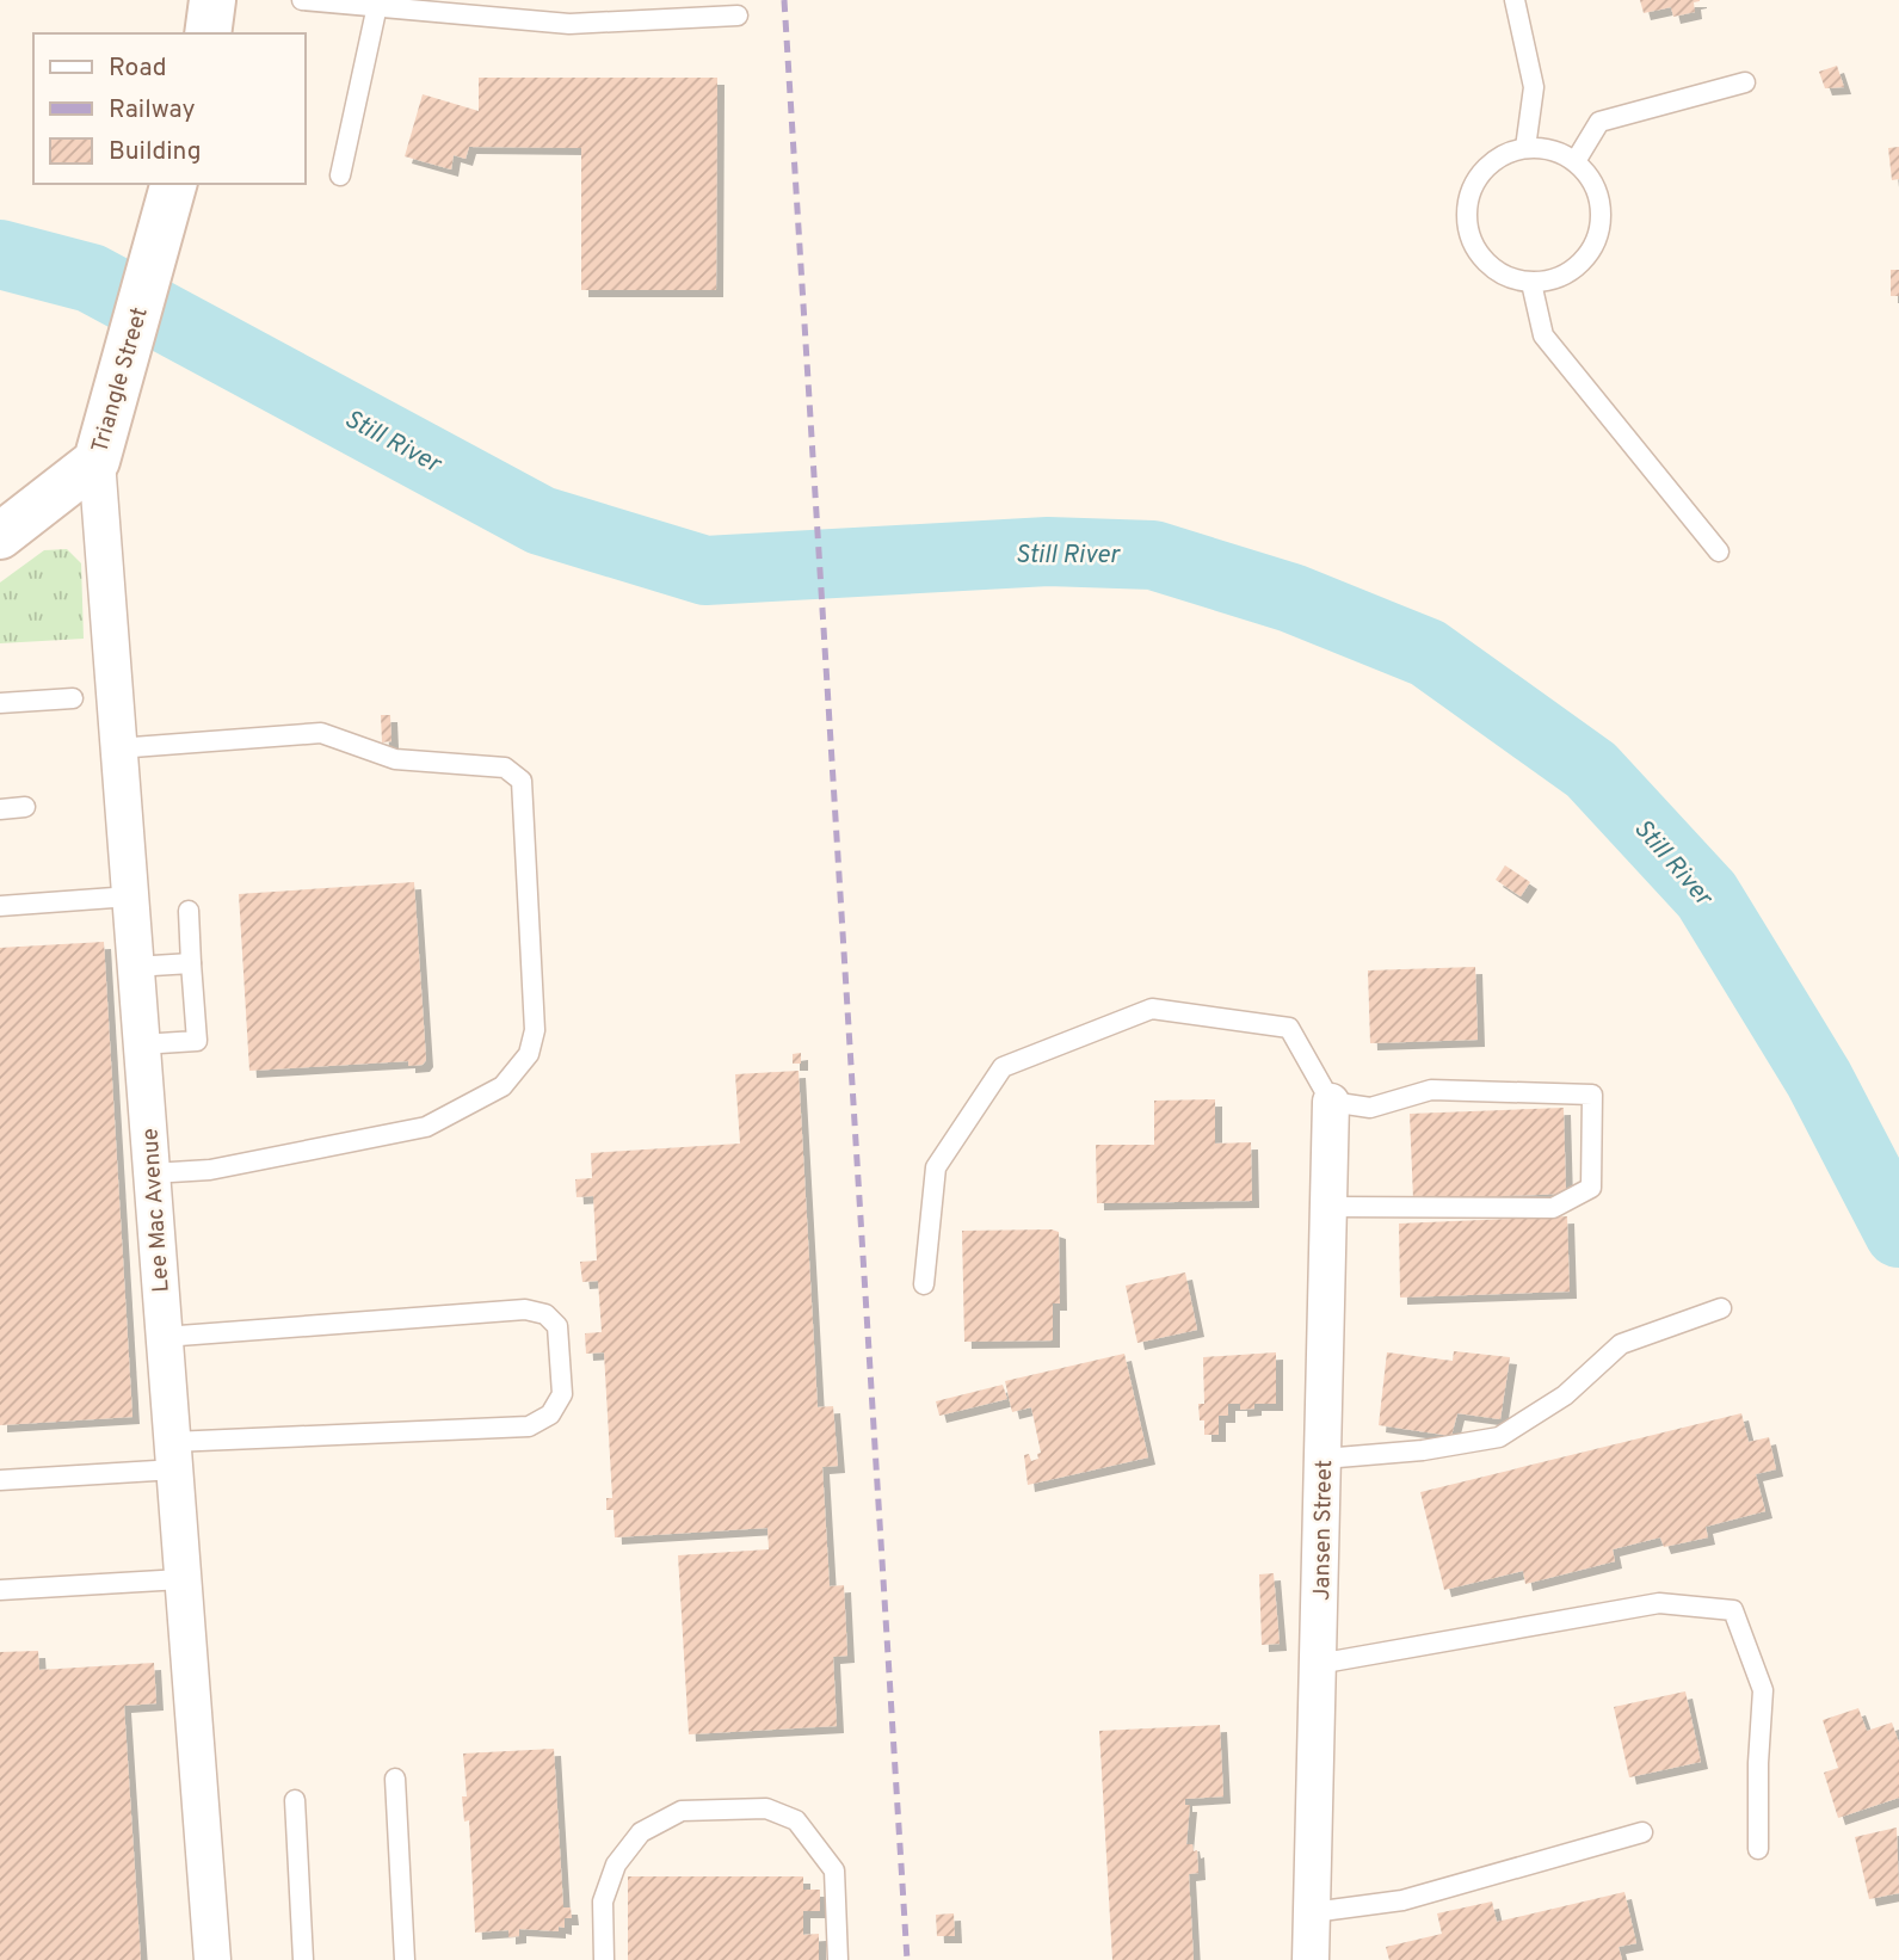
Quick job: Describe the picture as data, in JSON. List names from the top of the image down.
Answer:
{
  "streets": {
    "street": ["Triangle Street", "Lee Mac Avenue", "Jansen Street"]
  },
  "crossings": [
    ["Triangle Street", "Lee Mac Avenue"]
  ],
  "water": ["Still River"],
  "legend": ["Road", "Railway", "Building"]
}
